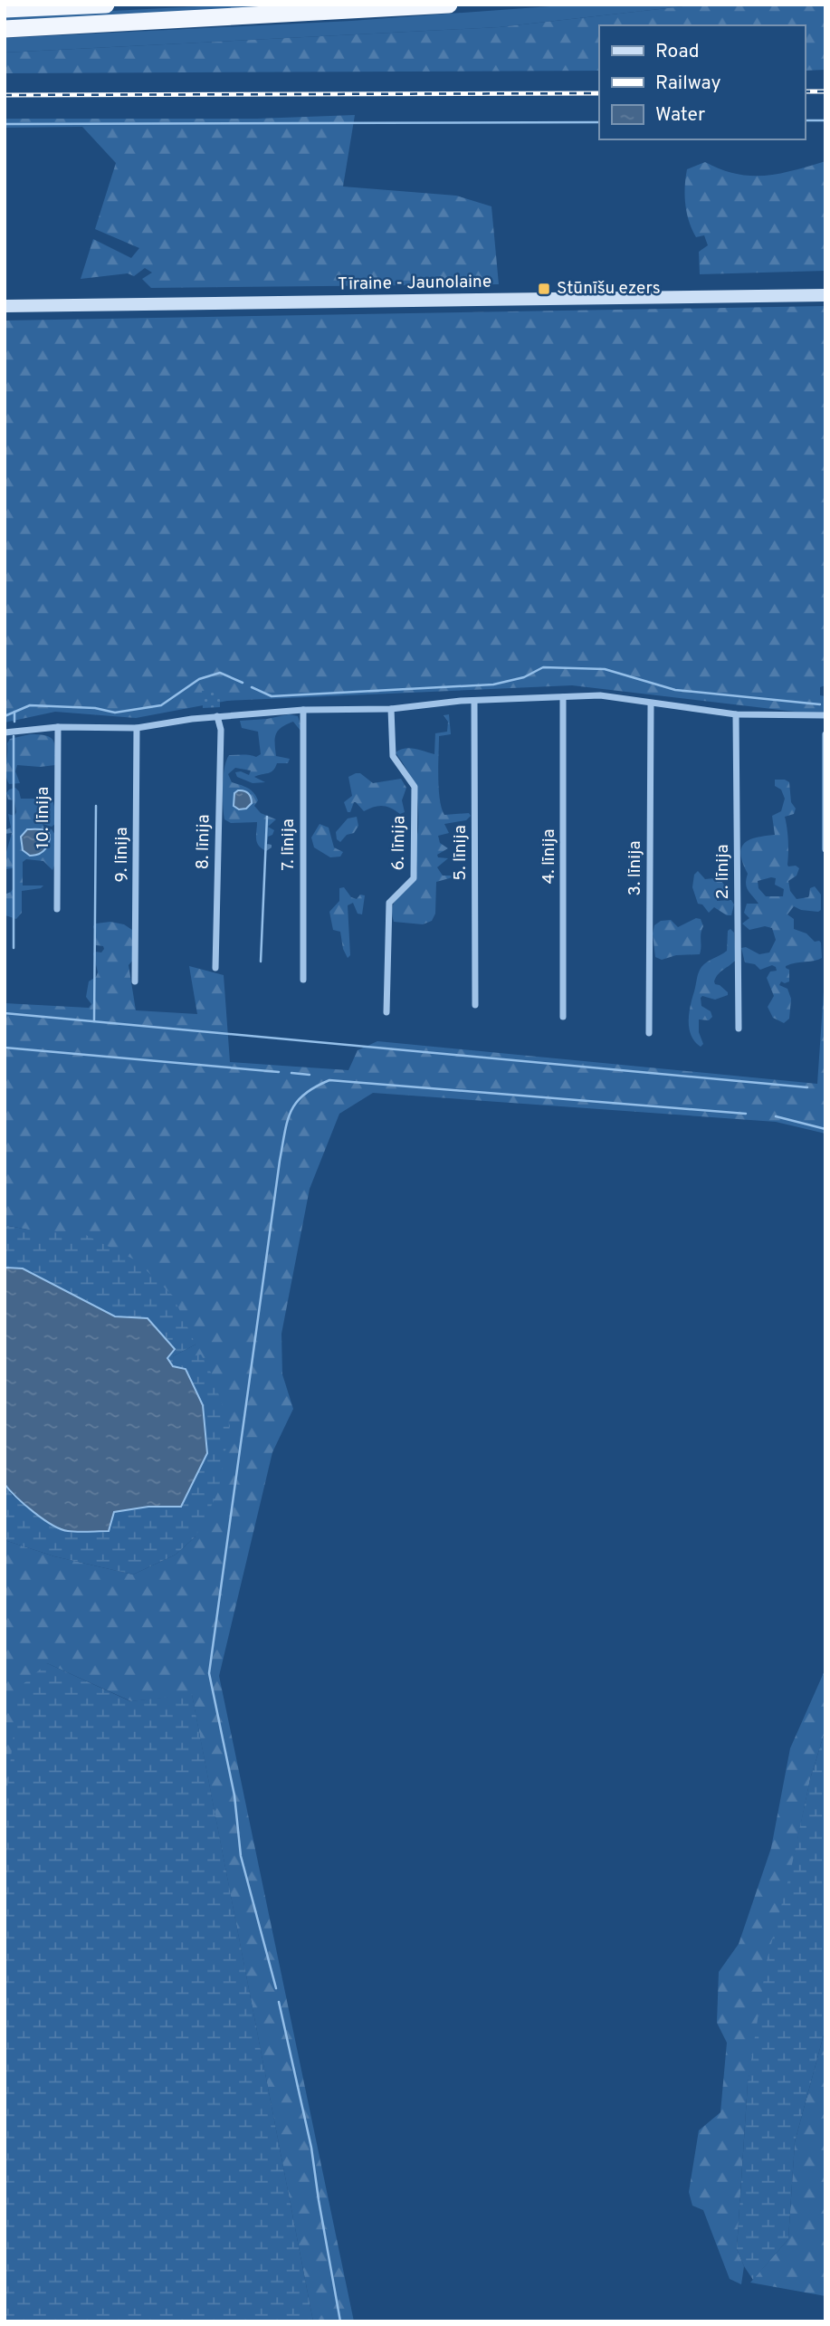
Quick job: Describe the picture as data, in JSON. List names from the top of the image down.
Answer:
{
  "streets": {
    "main road": ["Tīraine - Jaunolaine"],
    "street": [
      "10. līnija",
      "8. līnija",
      "6. līnija",
      "7. līnija",
      "5. līnija",
      "9. līnija",
      "4. līnija",
      "3. līnija",
      "2. līnija"
    ]
  },
  "places": {
    "transit": ["Stūnīšu ezers"]
  },
  "legend": ["Road", "Railway", "Water"]
}
